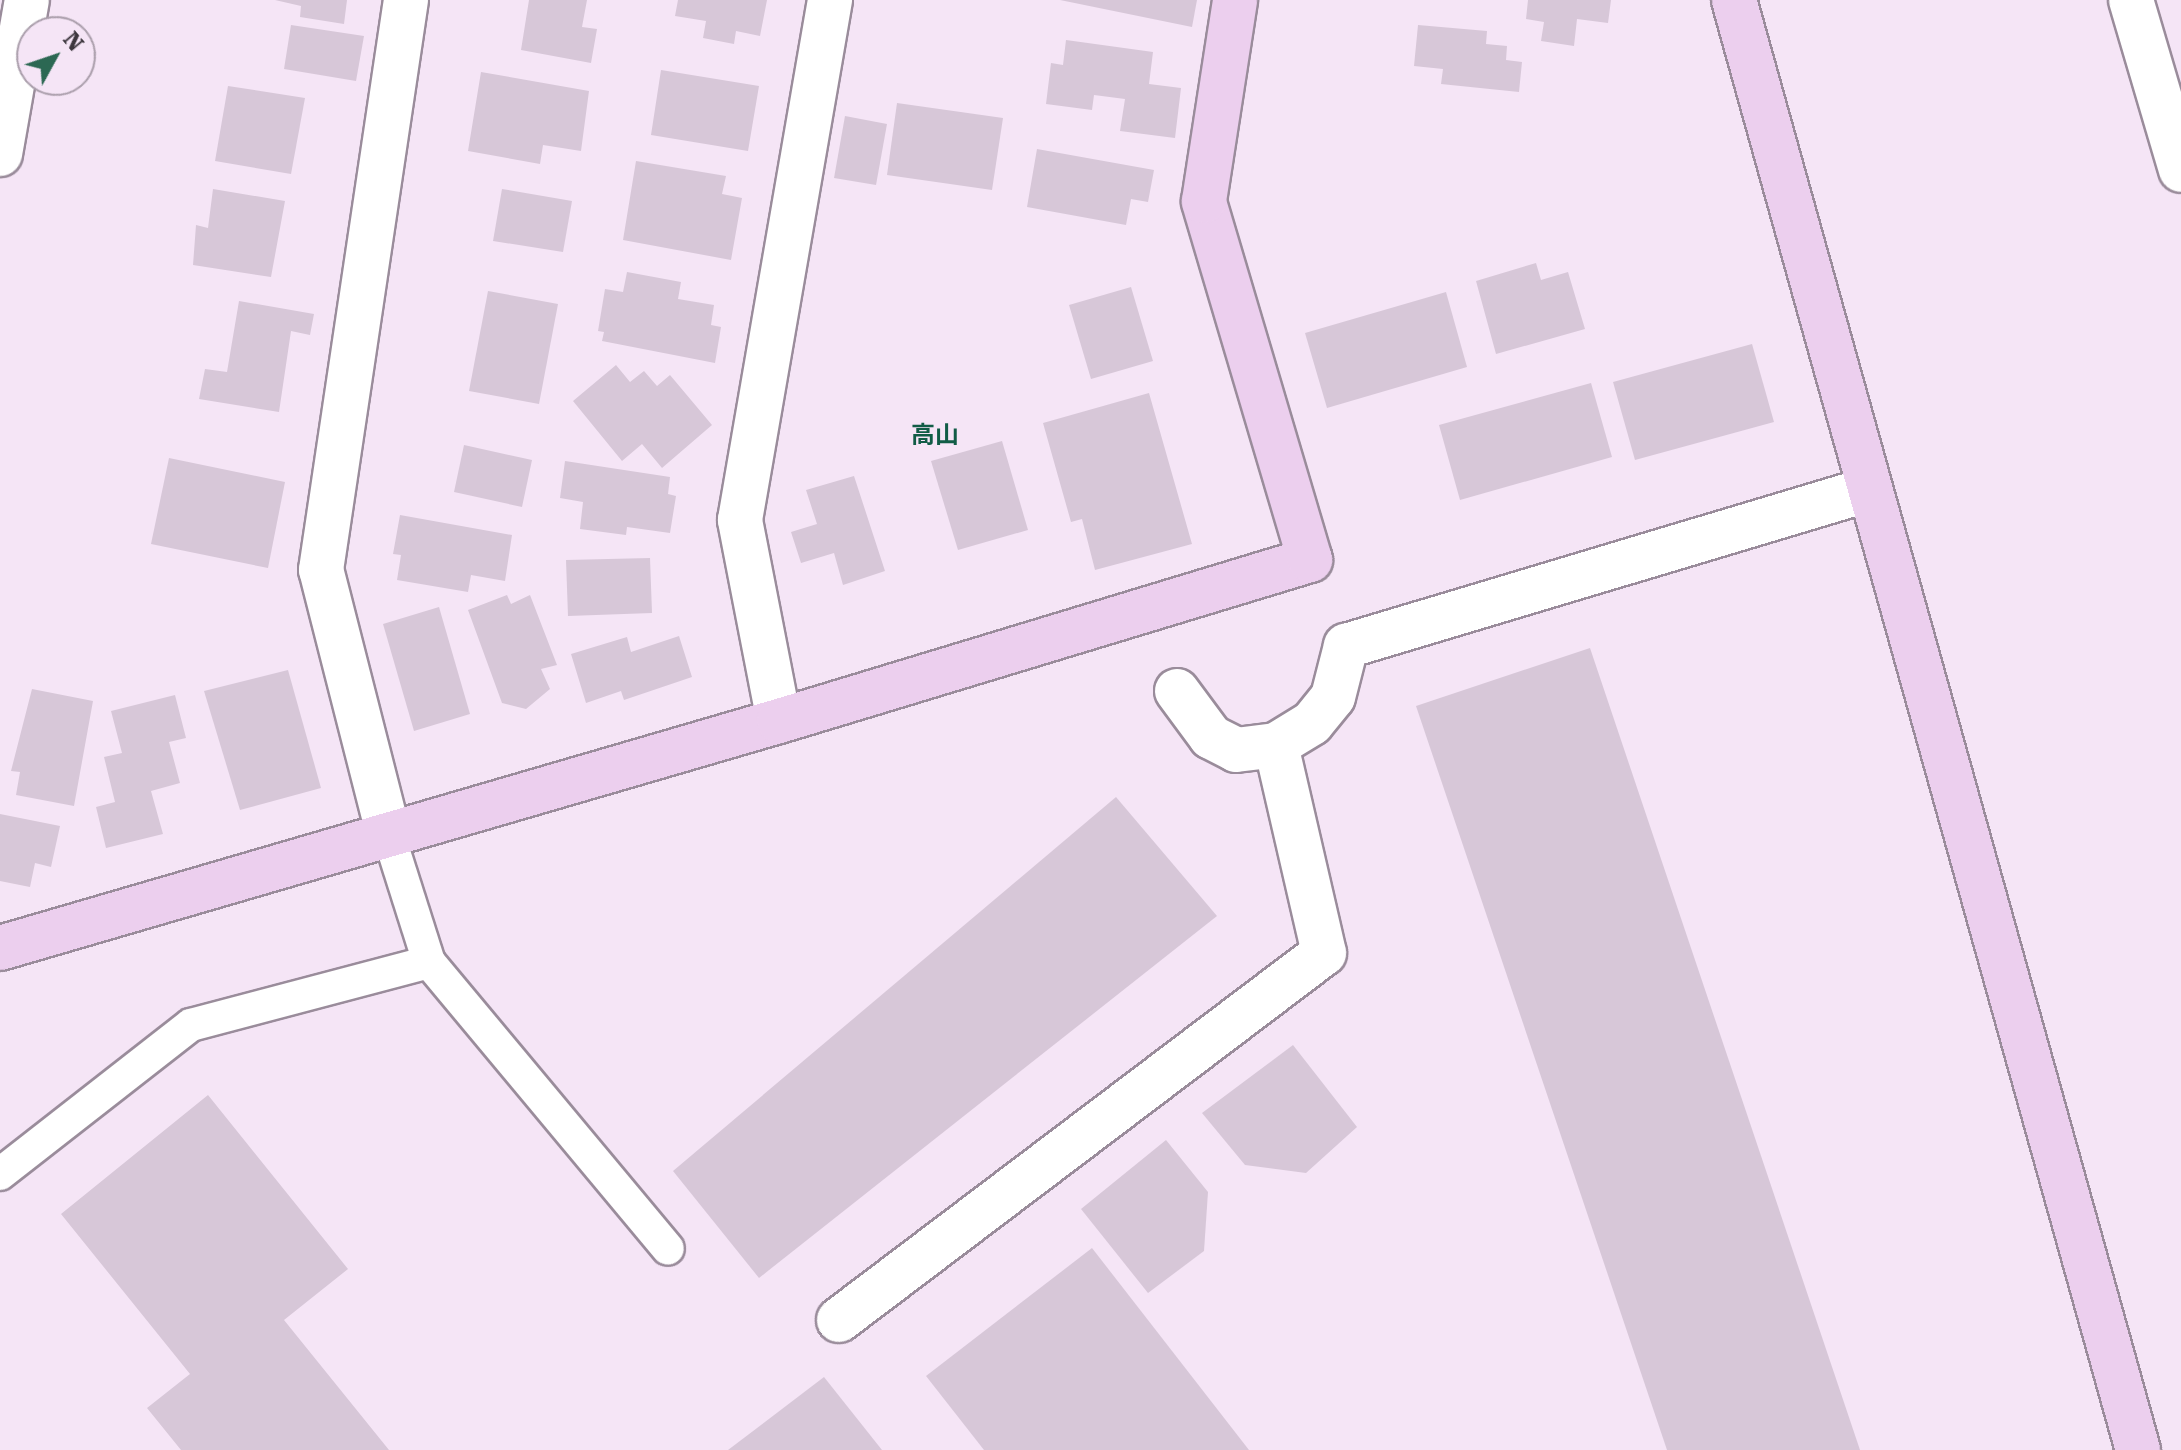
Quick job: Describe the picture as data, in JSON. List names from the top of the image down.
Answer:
{
  "districts": ["高山"],
  "north": "top right"
}
